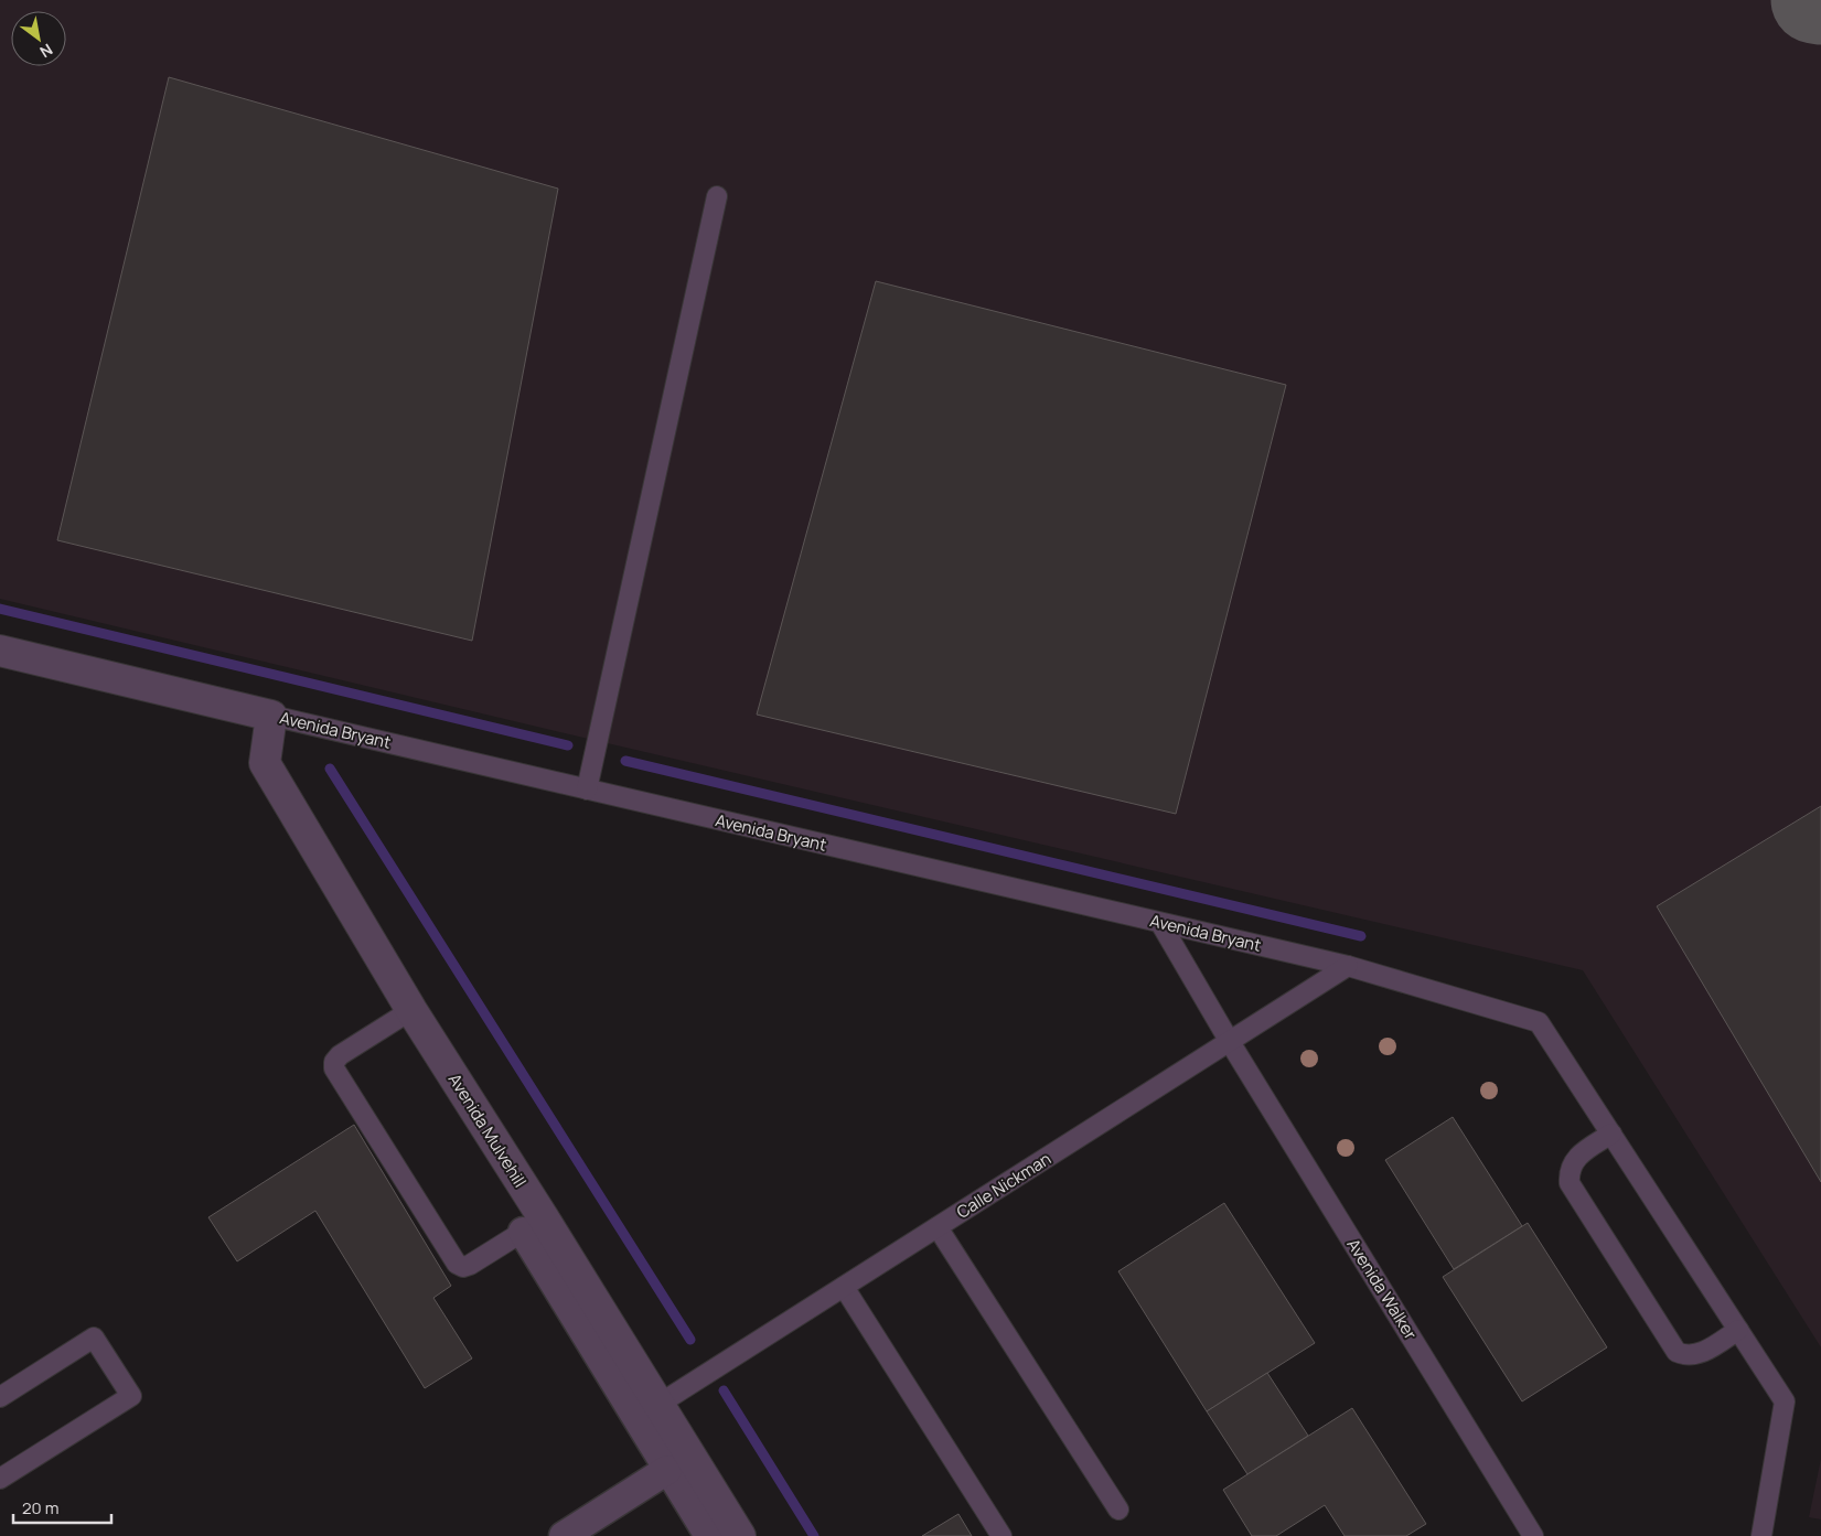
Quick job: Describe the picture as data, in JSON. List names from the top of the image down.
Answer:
{
  "streets": {
    "street": ["Avenida Bryant", "Avenida Mulvehill"],
    "lane": ["Calle Nickman", "Avenida Walker"]
  },
  "crossings": [
    ["Avenida Bryant", "Avenida Mulvehill"],
    ["Avenida Bryant", "Calle Nickman"],
    ["Avenida Bryant", "Avenida Walker"],
    ["Avenida Mulvehill", "Calle Nickman"],
    ["Calle Nickman", "Avenida Walker"]
  ],
  "scale_bar": "20 m",
  "north": "bottom right"
}
